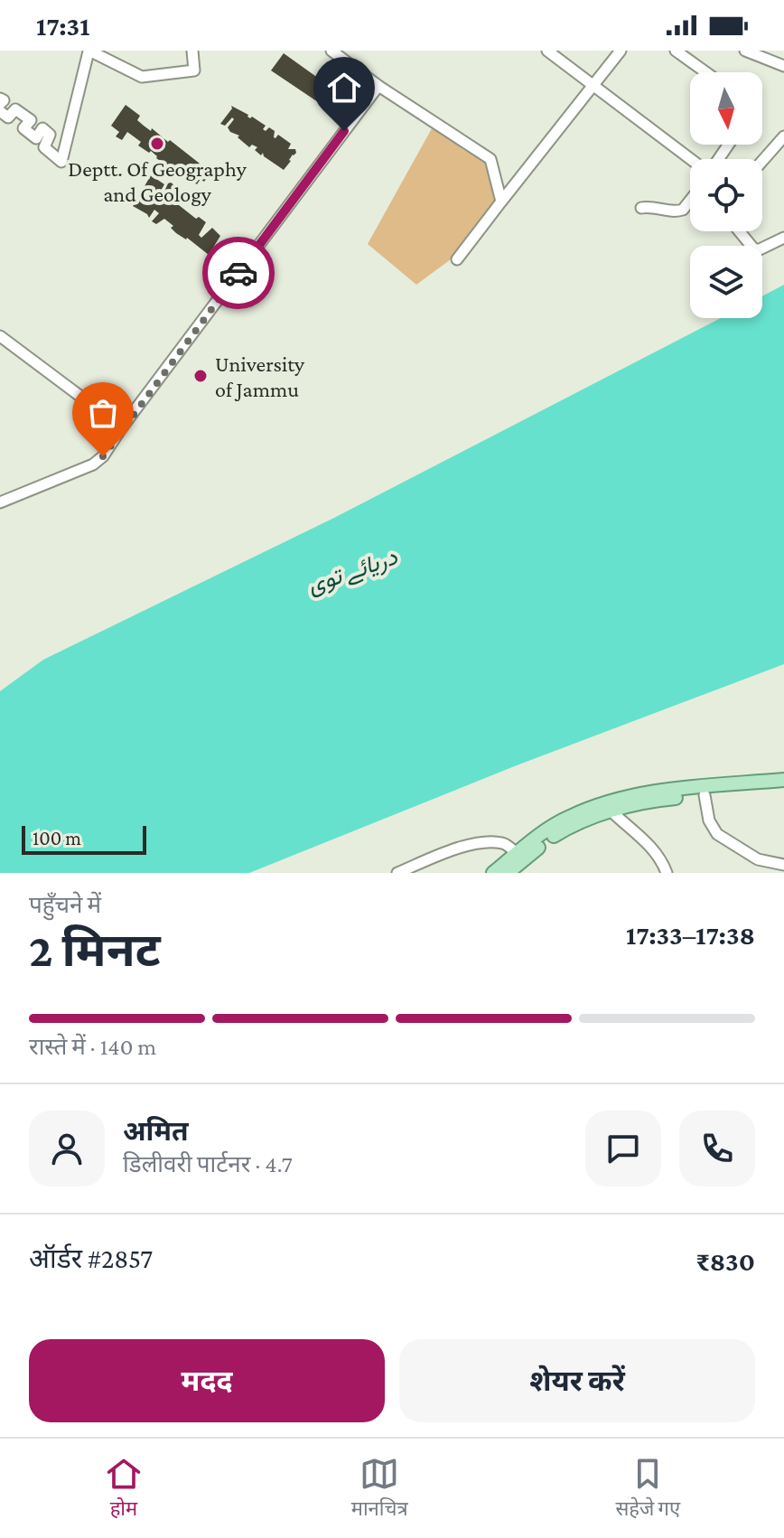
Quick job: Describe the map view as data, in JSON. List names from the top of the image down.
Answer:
{
  "water": ["دریائے توی"],
  "places": ["Deptt. Of Geography and Geology", "University of Jammu"],
  "scale_bar": "100 m",
  "north": "bottom",
  "page": {
    "status": "17:31",
    "scale": "100 m",
    "heading": ["2 मिनट", "पहुँचने में", "17:33–17:38"],
    "panel": [
      "अमित",
      "डिलीवरी पार्टनर · 4.7",
      "ऑर्डर #2857",
      "₹830"
    ],
    "bar": "रास्ते में · 140 m",
    "buttons": ["मदद", "शेयर करें"],
    "tabs": ["होम", "मानचित्र", "सहेजे गए"]
  }
}
